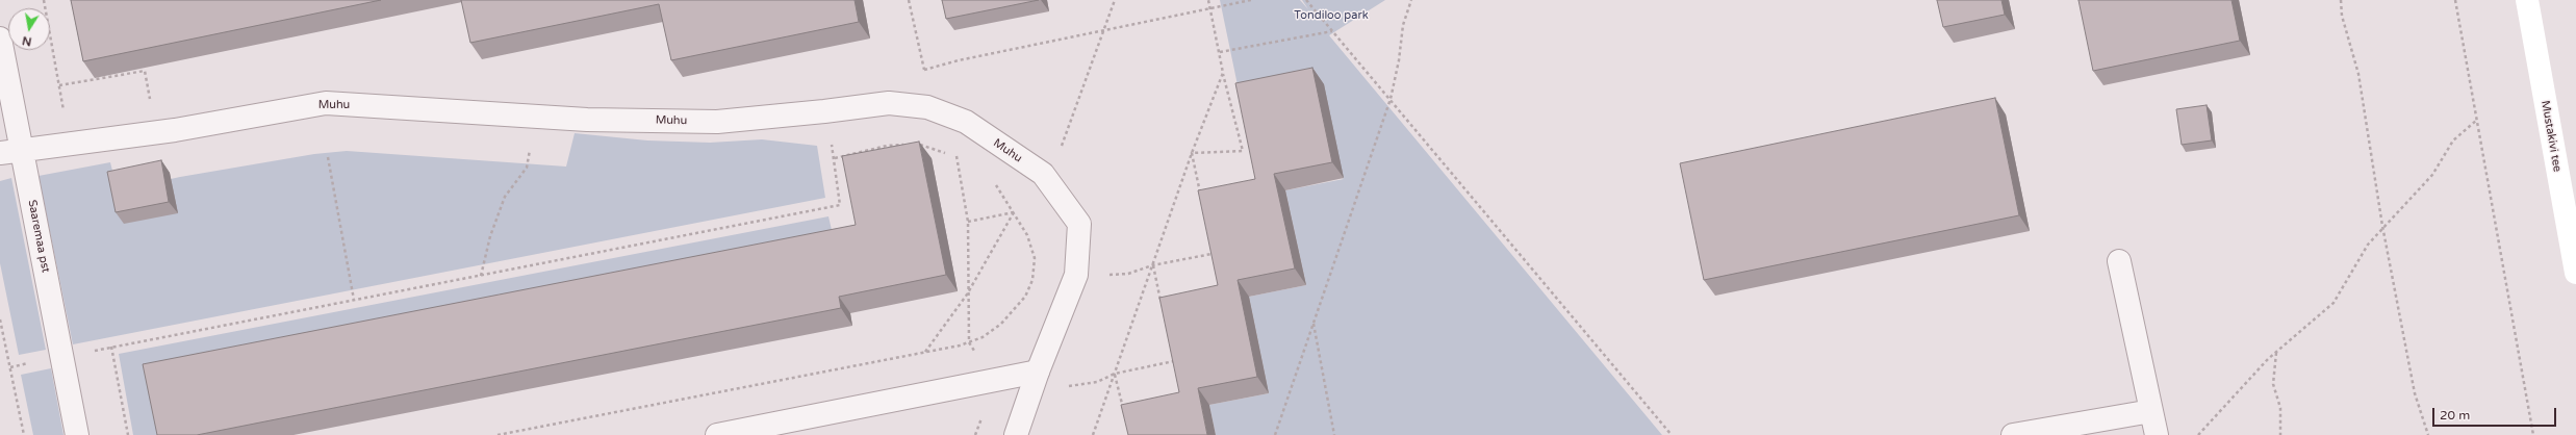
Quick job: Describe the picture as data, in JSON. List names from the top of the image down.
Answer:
{
  "streets": {
    "main road": ["Mustakivi tee"],
    "street": ["Muhu", "Saaremaa pst"]
  },
  "crossings": [
    ["Muhu", "Saaremaa pst"]
  ],
  "parks": ["Tondiloo park"],
  "scale_bar": "20 m",
  "north": "bottom"
}
